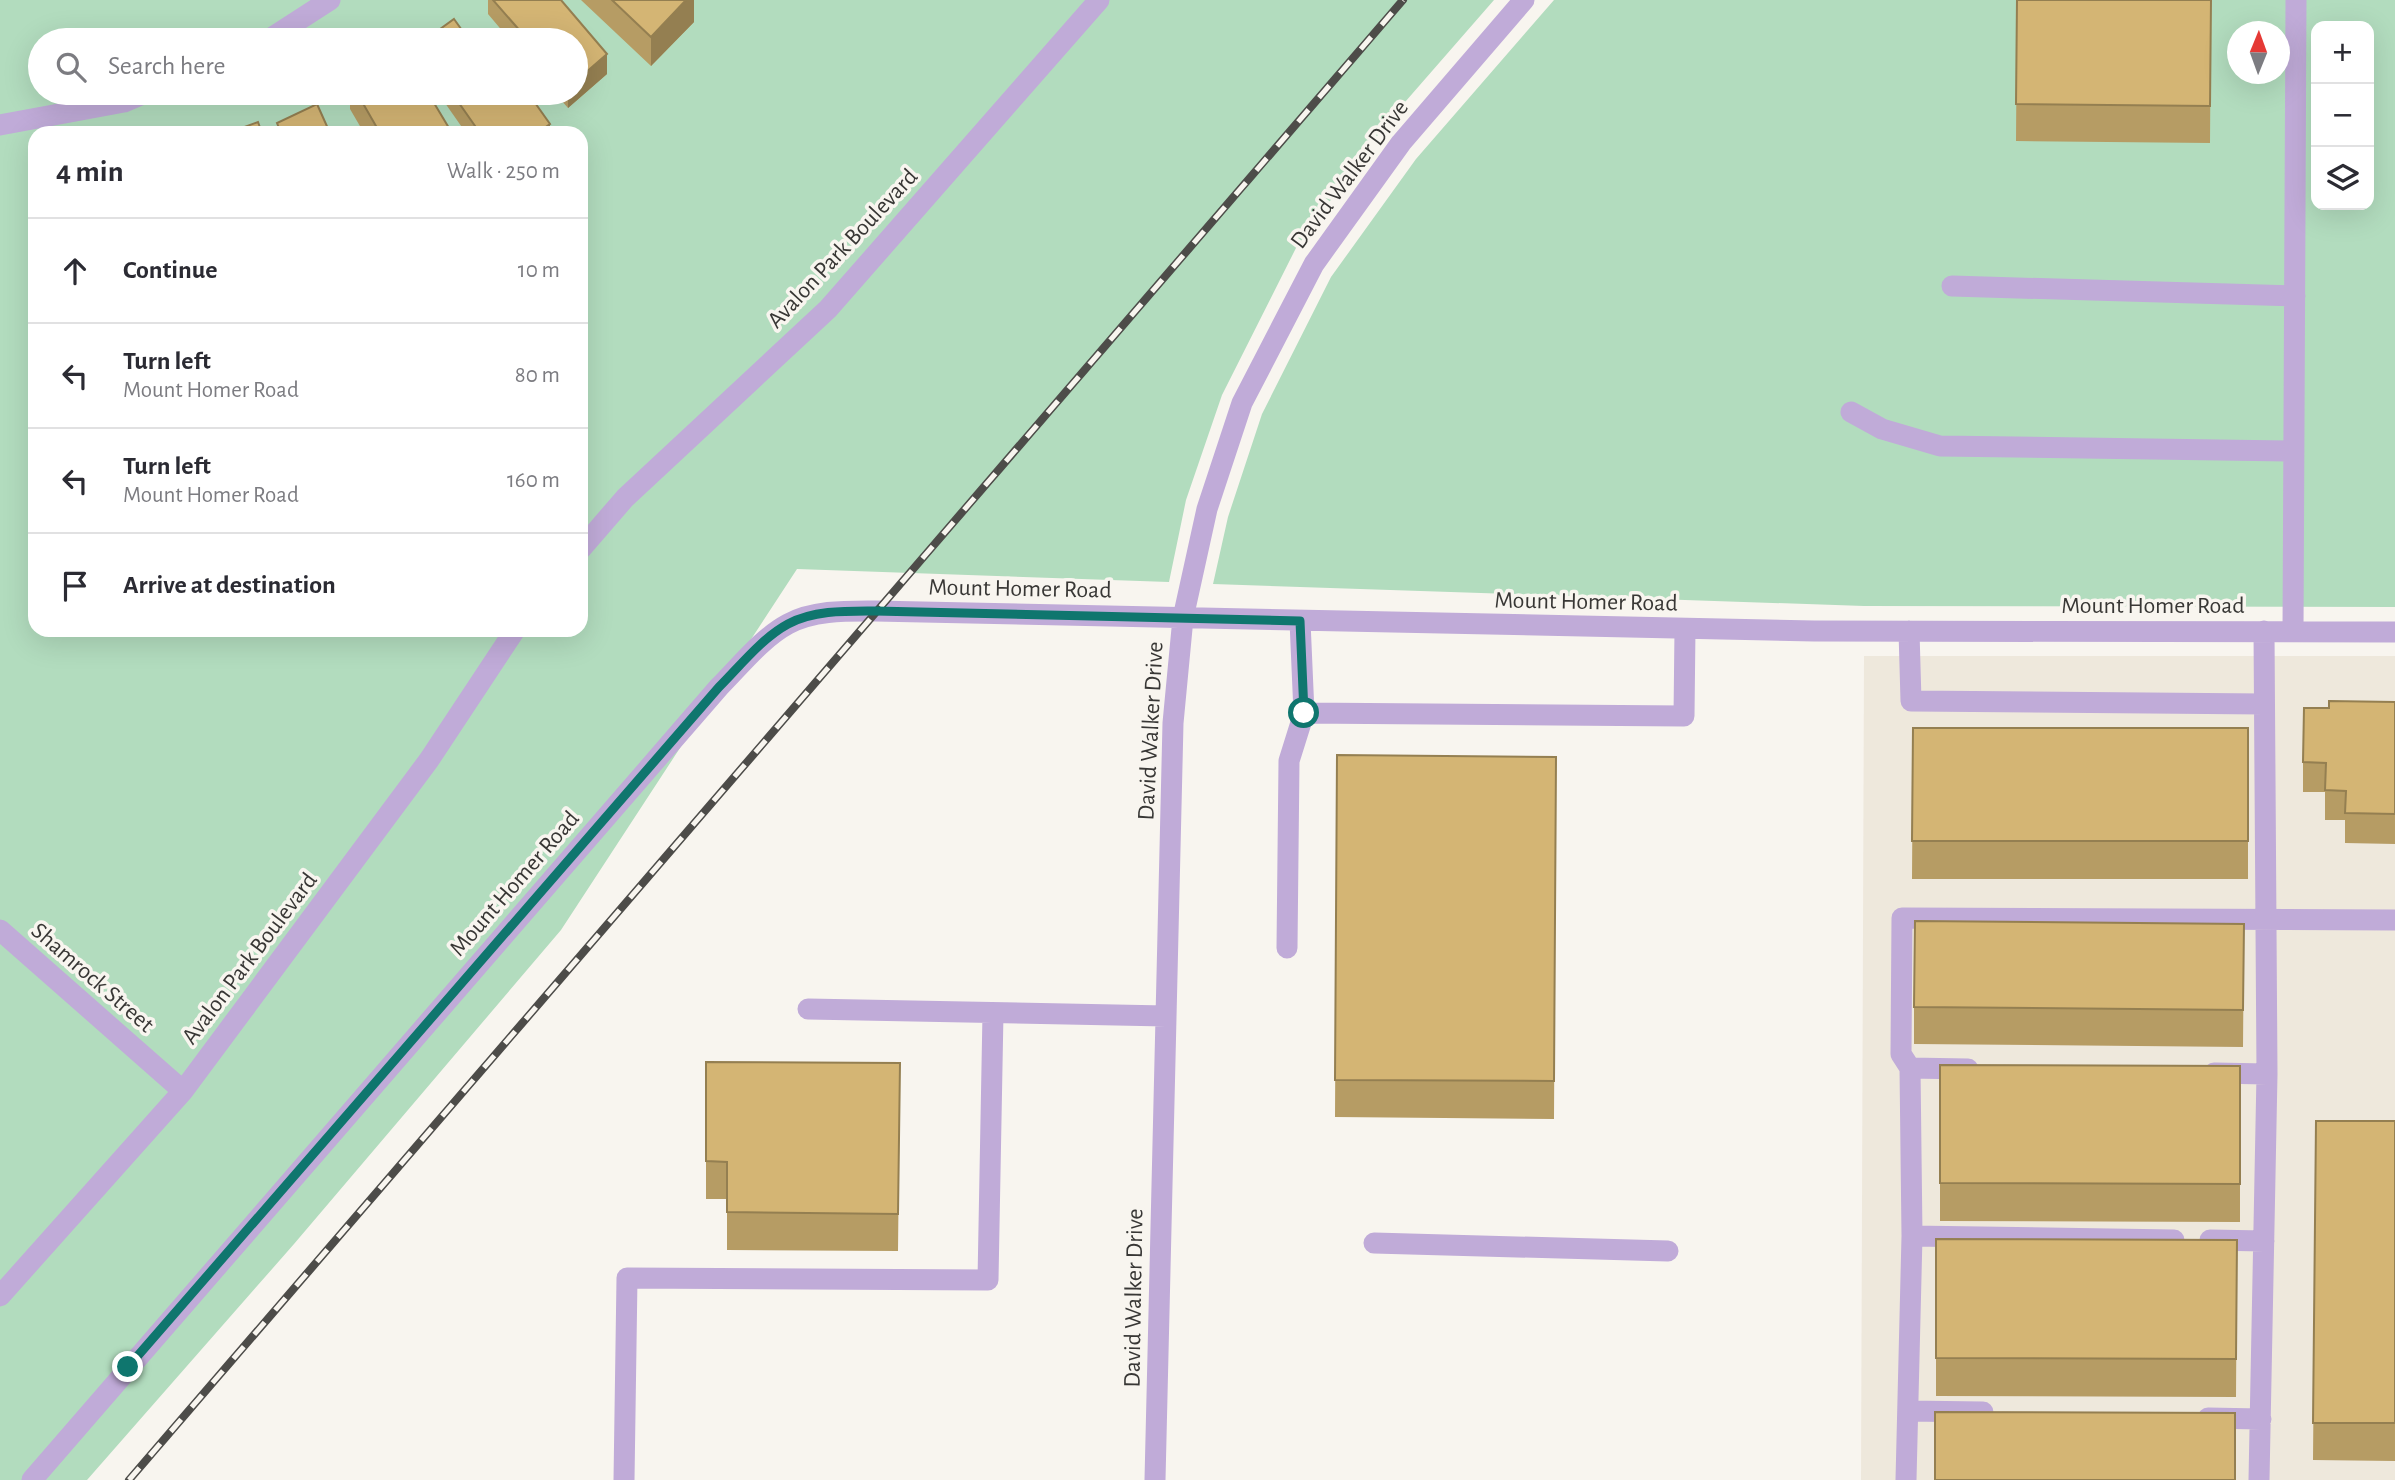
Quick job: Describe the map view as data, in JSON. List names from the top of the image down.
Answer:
{
  "streets": {
    "street": [
      "David Walker Drive",
      "Avalon Park Boulevard",
      "Mount Homer Road",
      "Shamrock Street"
    ]
  },
  "crossings": [
    ["David Walker Drive", "Mount Homer Road"],
    ["Avalon Park Boulevard", "Shamrock Street"]
  ],
  "north": "top",
  "page": {
    "map_buttons": ["+", "−"],
    "search": "Search here",
    "heading": ["4 min", "Walk · 250 m"],
    "list": [
      ["Continue", "10 m"],
      ["Turn left", "Mount Homer Road", "80 m"],
      ["Turn left", "Mount Homer Road", "160 m"],
      "Arrive at destination"
    ]
  }
}
